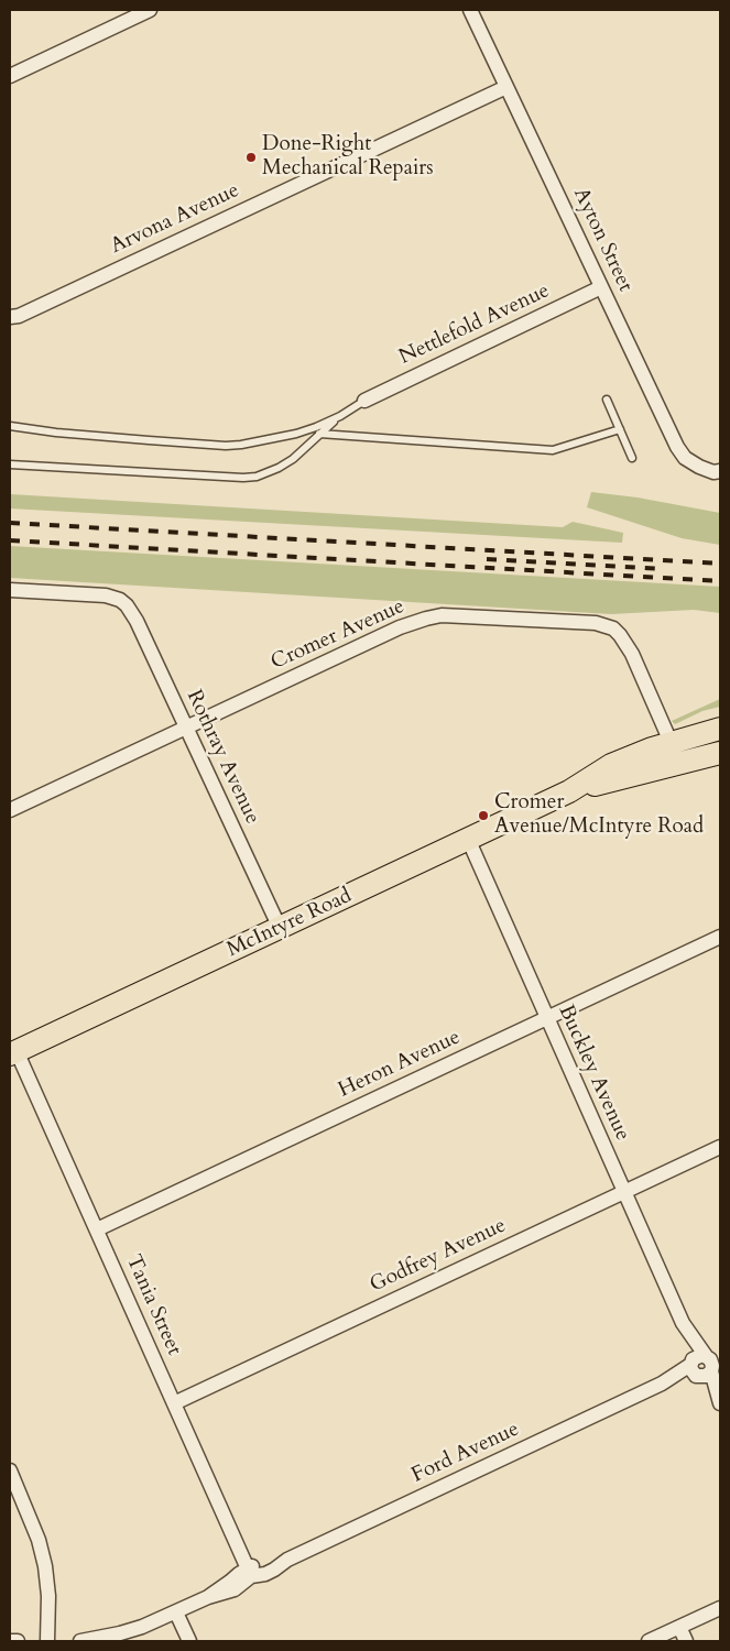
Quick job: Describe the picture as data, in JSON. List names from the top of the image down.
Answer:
{
  "streets": {
    "main road": ["McIntyre Road"],
    "street": [
      "Arvona Avenue",
      "Ayton Street",
      "Nettlefold Avenue",
      "Cromer Avenue",
      "Rothray Avenue",
      "Heron Avenue",
      "Buckley Avenue",
      "Godfrey Avenue",
      "Tania Street",
      "Ford Avenue"
    ]
  },
  "crossings": [
    ["Arvona Avenue", "Ayton Street"],
    ["Ayton Street", "Nettlefold Avenue"],
    ["Cromer Avenue", "Rothray Avenue"],
    ["Cromer Avenue", "McIntyre Road"],
    ["Rothray Avenue", "McIntyre Road"],
    ["McIntyre Road", "Buckley Avenue"],
    ["McIntyre Road", "Tania Street"],
    ["Heron Avenue", "Buckley Avenue"],
    ["Heron Avenue", "Tania Street"],
    ["Buckley Avenue", "Godfrey Avenue"],
    ["Buckley Avenue", "Ford Avenue"],
    ["Godfrey Avenue", "Tania Street"],
    ["Tania Street", "Ford Avenue"]
  ],
  "places": ["Done-Right Mechanical Repairs", "Cromer Avenue/McIntyre Road"]
}
